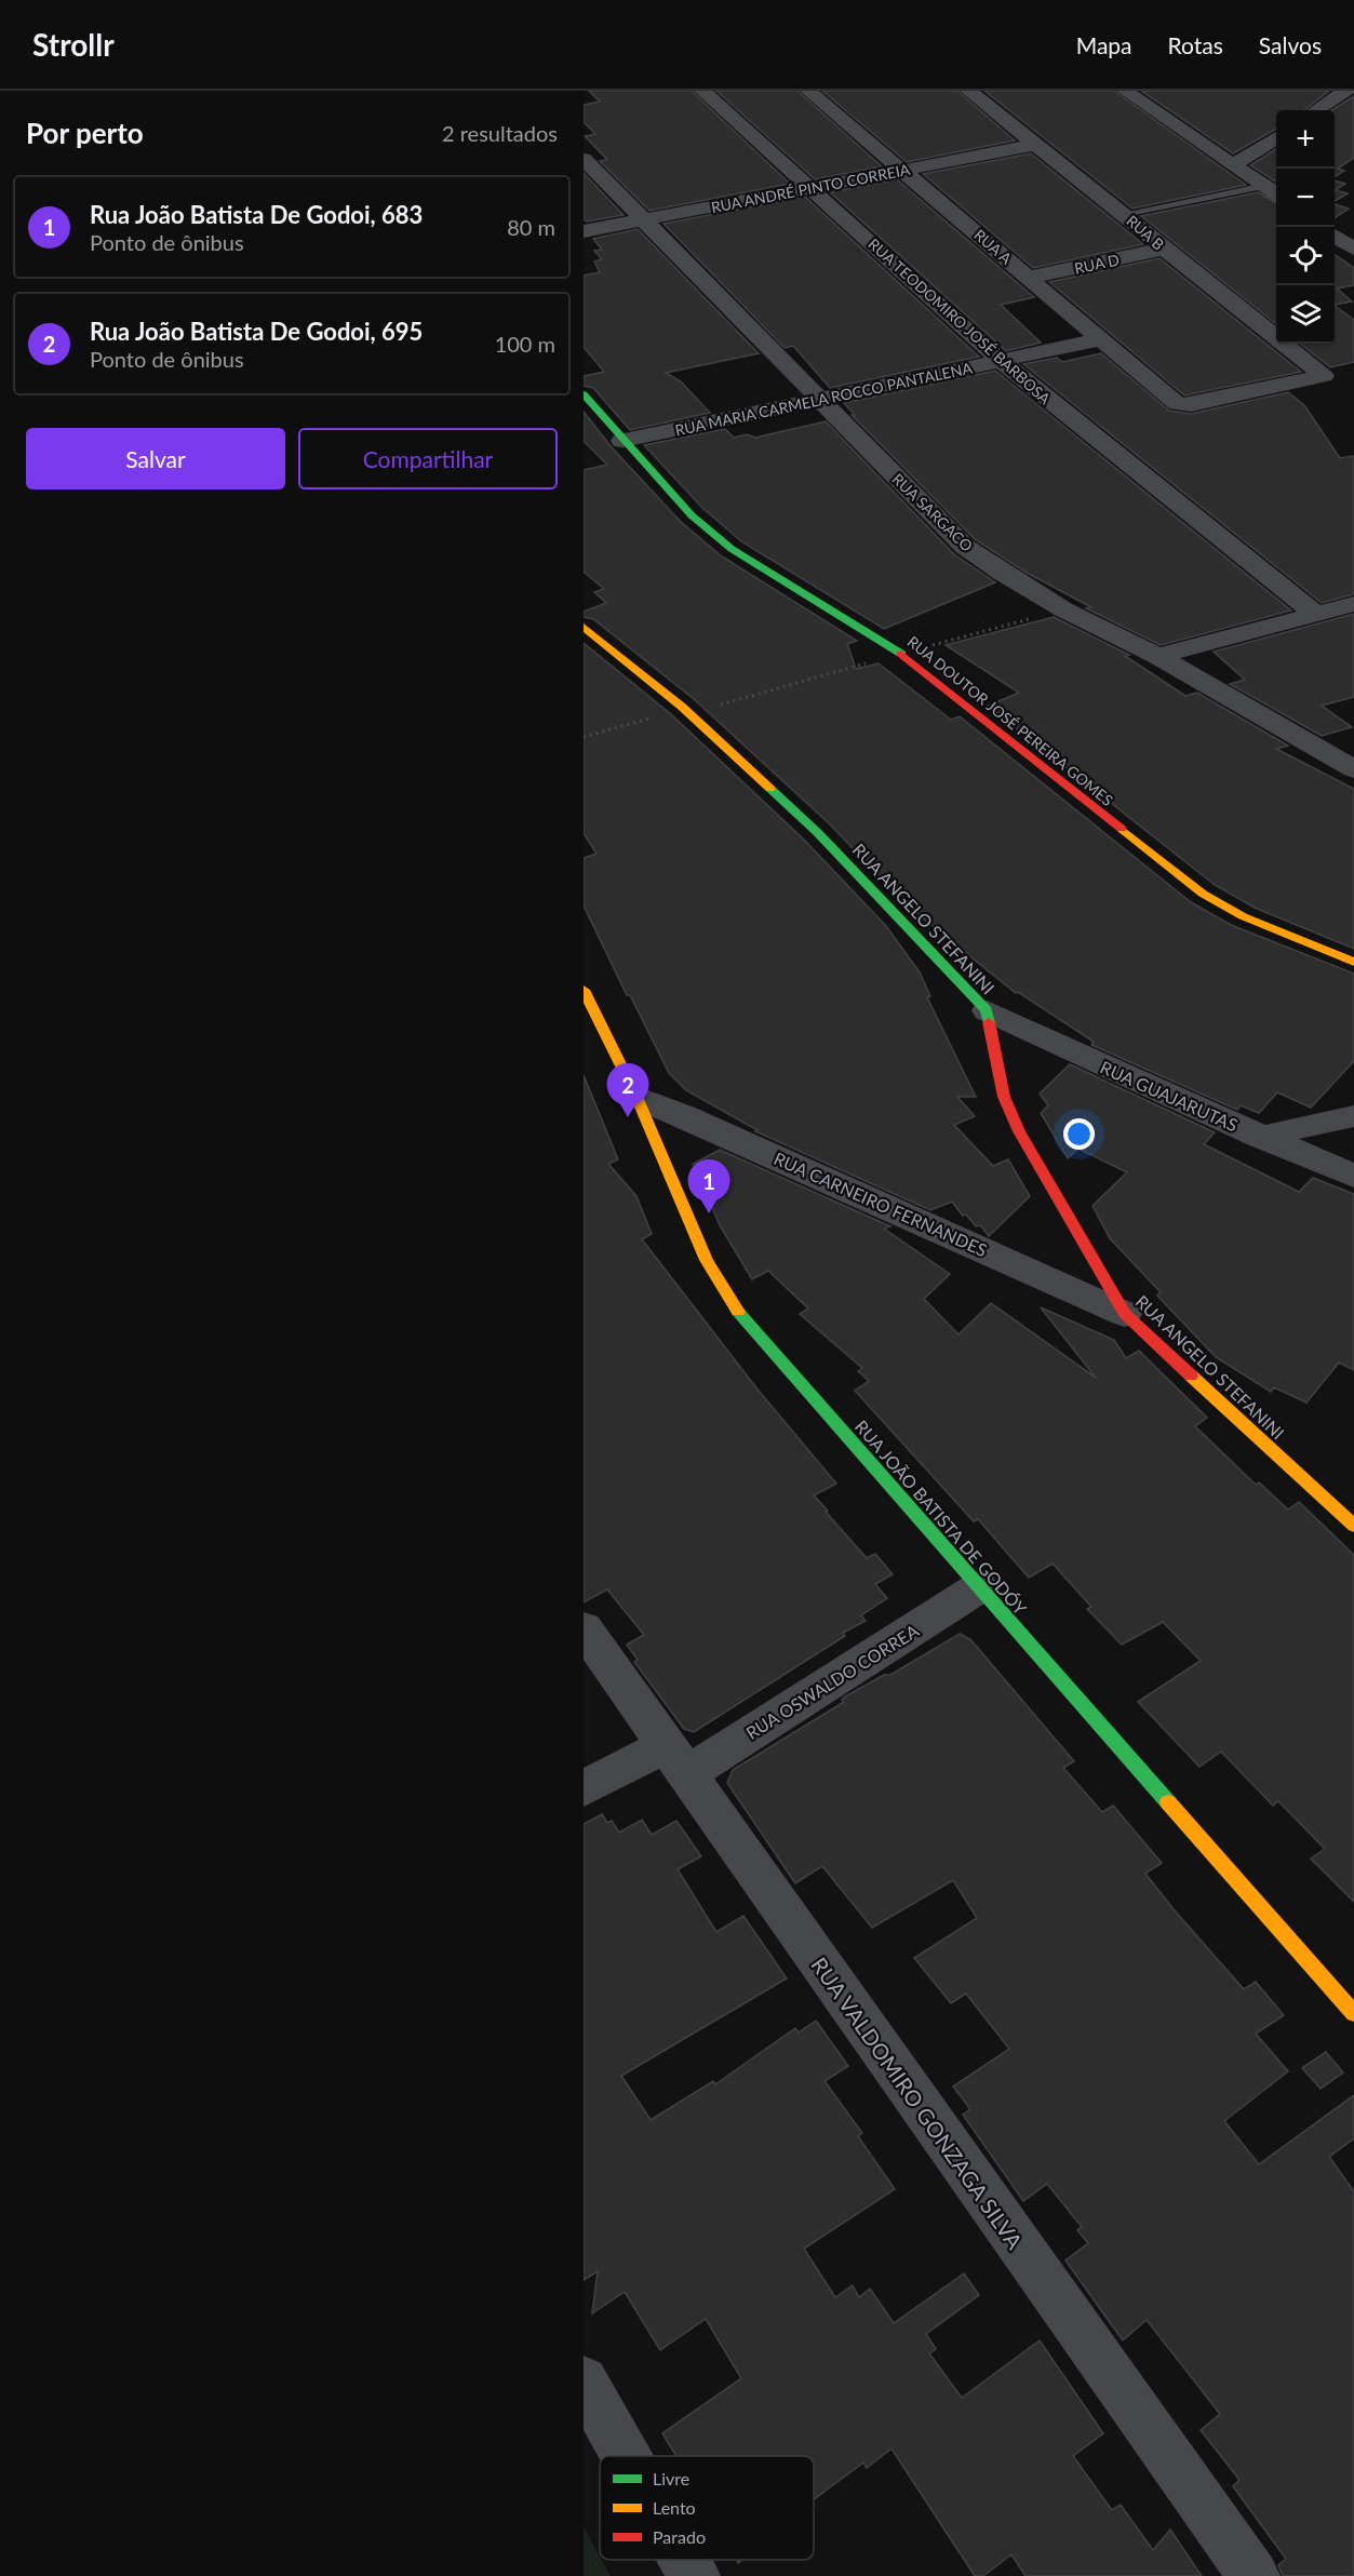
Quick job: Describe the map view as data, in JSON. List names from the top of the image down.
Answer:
{
  "streets": {
    "street": [
      "RUA ANDRÉ PINTO CORREIA",
      "RUA B",
      "RUA A",
      "RUA D",
      "RUA TEODOMIRO JOSÉ BARBOSA",
      "RUA MARIA CARMELA ROCCO PANTALENA",
      "RUA SARGACO",
      "RUA DOUTOR JOSÉ PEREIRA GOMES",
      "RUA ANGELO STEFANINI",
      "RUA GUAJARUTAS",
      "RUA CARNEIRO FERNANDES",
      "RUA JOÃO BATISTA DE GODÓY",
      "RUA OSWALDO CORREA",
      "RUA VALDOMIRO GONZAGA SILVA"
    ]
  },
  "crossings": [
    ["RUA ANDRÉ PINTO CORREIA", "RUA B"],
    ["RUA ANDRÉ PINTO CORREIA", "RUA A"],
    ["RUA ANDRÉ PINTO CORREIA", "RUA TEODOMIRO JOSÉ BARBOSA"],
    ["RUA ANDRÉ PINTO CORREIA", "RUA SARGACO"],
    ["RUA B", "RUA A"],
    ["RUA B", "RUA D"],
    ["RUA A", "RUA D"],
    ["RUA A", "RUA MARIA CARMELA ROCCO PANTALENA"],
    ["RUA TEODOMIRO JOSÉ BARBOSA", "RUA MARIA CARMELA ROCCO PANTALENA"],
    ["RUA MARIA CARMELA ROCCO PANTALENA", "RUA SARGACO"],
    ["RUA MARIA CARMELA ROCCO PANTALENA", "RUA DOUTOR JOSÉ PEREIRA GOMES"],
    ["RUA ANGELO STEFANINI", "RUA GUAJARUTAS"],
    ["RUA ANGELO STEFANINI", "RUA CARNEIRO FERNANDES"],
    ["RUA CARNEIRO FERNANDES", "RUA JOÃO BATISTA DE GODÓY"],
    ["RUA JOÃO BATISTA DE GODÓY", "RUA OSWALDO CORREA"],
    ["RUA OSWALDO CORREA", "RUA VALDOMIRO GONZAGA SILVA"]
  ],
  "legend": ["Livre", "Lento", "Parado"],
  "page": {
    "header": "Strollr",
    "nav": ["Mapa", "Rotas", "Salvos"],
    "heading": ["Por perto", "2 resultados"],
    "map_buttons": ["+", "−"],
    "list": [
      {
        "mark": "1",
        "name": "Rua João Batista De Godoi, 683",
        "note": "Ponto de ônibus",
        "value": "80 m"
      },
      {
        "mark": "2",
        "name": "Rua João Batista De Godoi, 695",
        "note": "Ponto de ônibus",
        "value": "100 m"
      }
    ],
    "buttons": ["Salvar", "Compartilhar"],
    "pins": ["2", "1"]
  }
}
